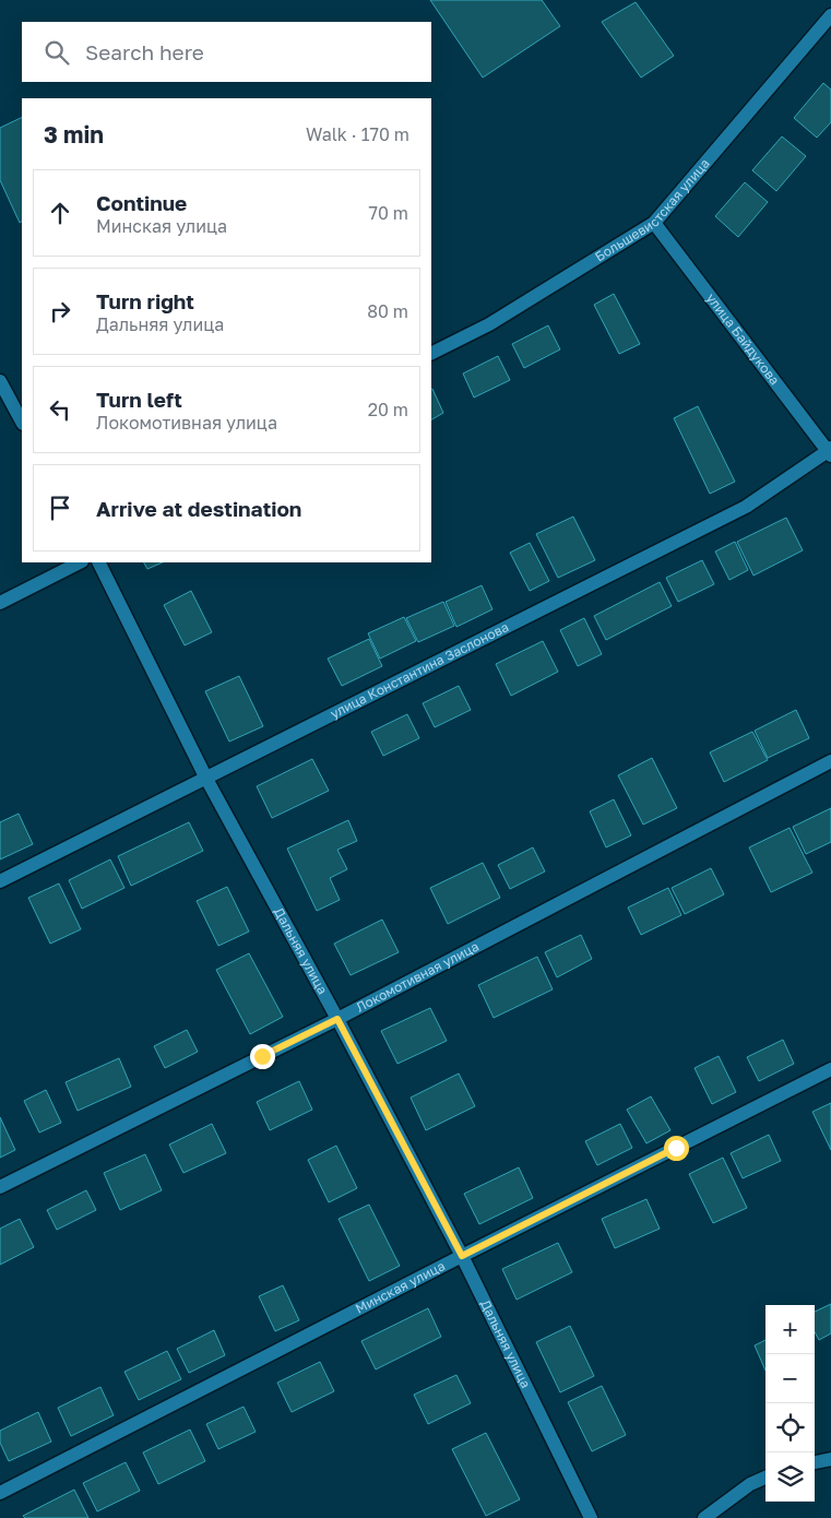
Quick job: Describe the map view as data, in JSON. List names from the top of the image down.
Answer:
{
  "streets": {
    "street": [
      "Большевистская улица",
      "улица Байдукова",
      "улица Константина Заслонова",
      "Дальняя улица",
      "Локомотивная улица",
      "Минская улица"
    ]
  },
  "crossings": [
    ["Большевистская улица", "улица Байдукова"],
    ["улица Байдукова", "улица Константина Заслонова"],
    ["улица Константина Заслонова", "Дальняя улица"],
    ["Дальняя улица", "Локомотивная улица"],
    ["Дальняя улица", "Минская улица"]
  ],
  "page": {
    "search": "Search here",
    "heading": ["3 min", "Walk · 170 m"],
    "list": [
      ["Continue", "Минская улица", "70 m"],
      ["Turn right", "Дальняя улица", "80 m"],
      ["Turn left", "Локомотивная улица", "20 m"],
      "Arrive at destination"
    ],
    "map_buttons": ["+", "−"]
  }
}
